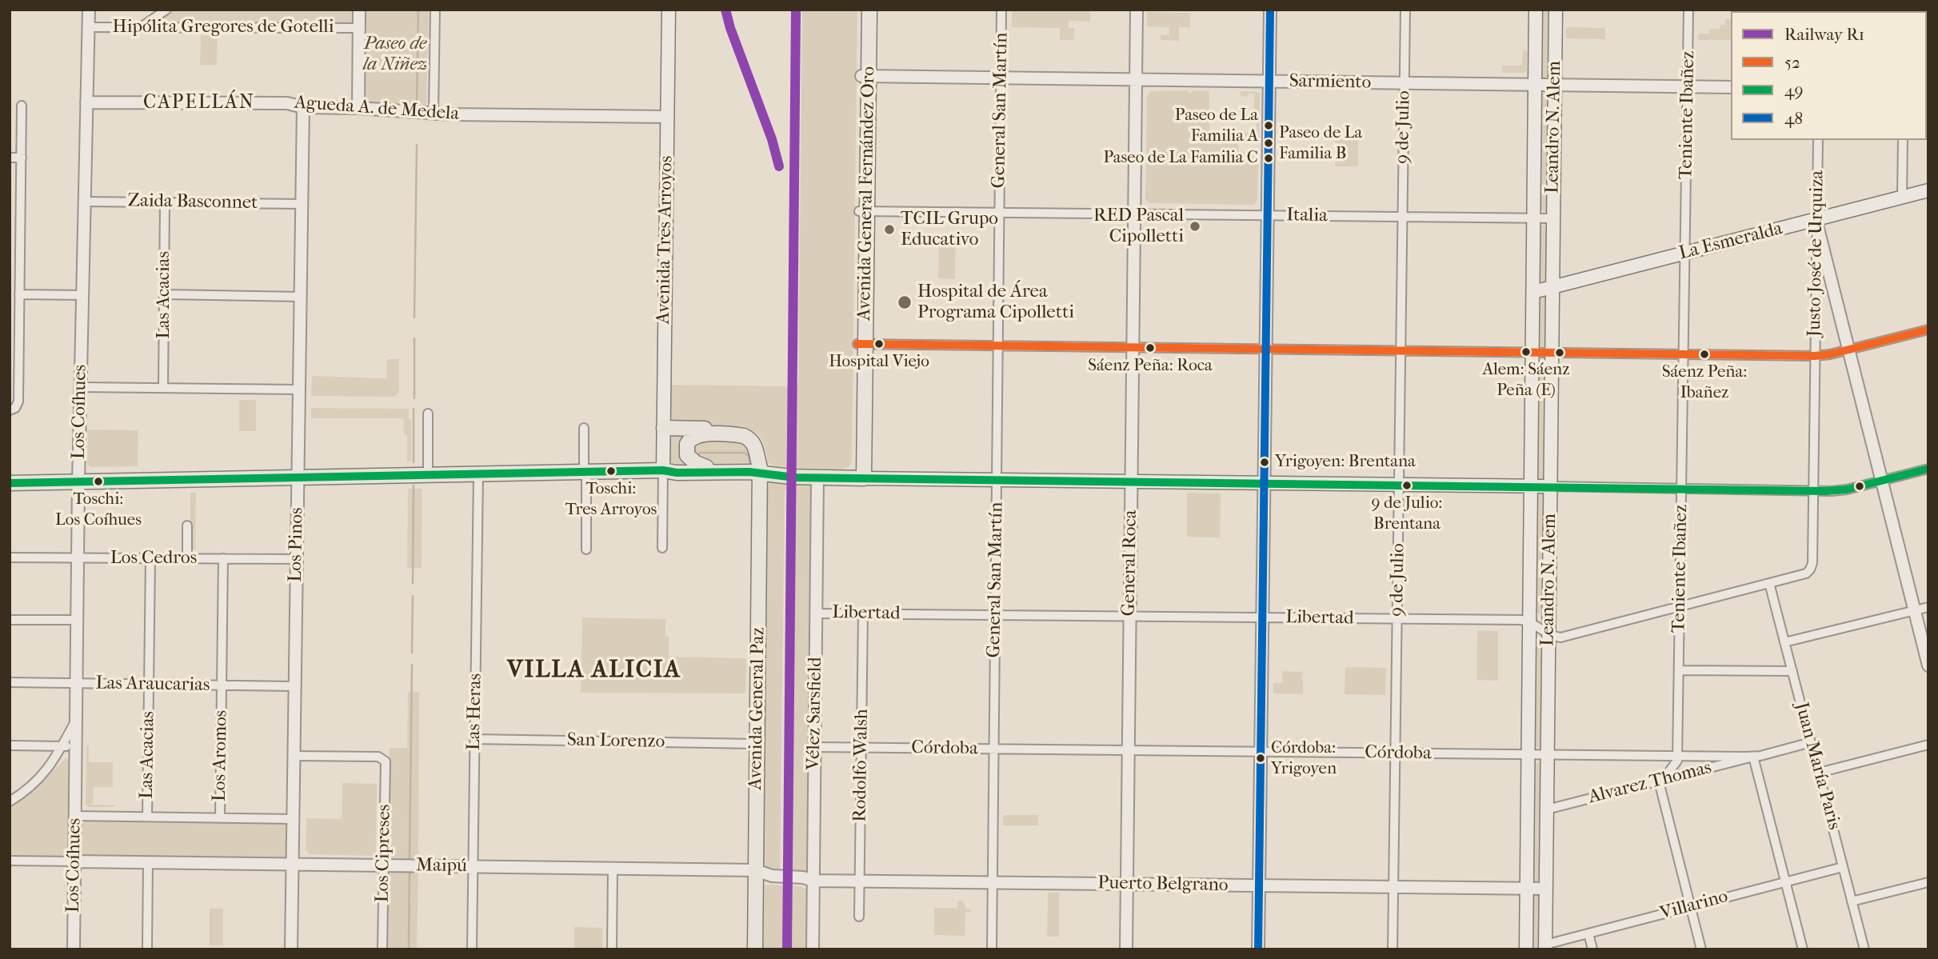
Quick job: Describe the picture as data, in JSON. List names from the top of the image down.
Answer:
{
  "streets": {
    "main road": [
      "Leandro N. Alem",
      "Avenida General Fernández Oro",
      "Avenida Tres Arroyos",
      "La Esmeralda",
      "Avenida General Paz"
    ],
    "street": [
      "Hipólita Gregores de Gotelli",
      "Sarmiento",
      "Agueda A. de Medela",
      "General San Martín",
      "Teniente Ibañez",
      "9 de Julio",
      "Zaida Basconnet",
      "Italia",
      "Justo José de Urquiza",
      "Las Acacias",
      "Los Coíhues",
      "Los Pinos",
      "Los Cedros",
      "General Roca",
      "Libertad",
      "Las Araucarias",
      "Las Heras",
      "Vélez Sarsfield",
      "San Lorenzo",
      "Córdoba",
      "Los Aromos",
      "Rodolfo Walsh",
      "Juan María Paris",
      "Alvarez Thomas",
      "Los Cipreses",
      "Maipú",
      "Puerto Belgrano",
      "Villarino"
    ]
  },
  "crossings": [
    ["Hipólita Gregores de Gotelli", "Los Coíhues"],
    ["Sarmiento", "General San Martín"],
    ["Sarmiento", "Teniente Ibañez"],
    ["Sarmiento", "9 de Julio"],
    ["Sarmiento", "Leandro N. Alem"],
    ["Sarmiento", "Avenida General Fernández Oro"],
    ["Sarmiento", "General Roca"],
    ["Agueda A. de Medela", "Avenida Tres Arroyos"],
    ["Agueda A. de Medela", "Los Coíhues"],
    ["Agueda A. de Medela", "Los Pinos"],
    ["General San Martín", "Italia"],
    ["General San Martín", "Libertad"],
    ["General San Martín", "Córdoba"],
    ["General San Martín", "Puerto Belgrano"],
    ["Teniente Ibañez", "La Esmeralda"],
    ["Teniente Ibañez", "Libertad"],
    ["Teniente Ibañez", "Córdoba"],
    ["9 de Julio", "Italia"],
    ["9 de Julio", "Libertad"],
    ["9 de Julio", "Córdoba"],
    ["9 de Julio", "Puerto Belgrano"],
    ["Leandro N. Alem", "Italia"],
    ["Leandro N. Alem", "La Esmeralda"],
    ["Leandro N. Alem", "Libertad"],
    ["Leandro N. Alem", "Córdoba"],
    ["Leandro N. Alem", "Alvarez Thomas"],
    ["Leandro N. Alem", "Puerto Belgrano"],
    ["Leandro N. Alem", "Villarino"],
    ["Avenida General Fernández Oro", "Italia"],
    ["Zaida Basconnet", "Las Acacias"],
    ["Zaida Basconnet", "Los Coíhues"],
    ["Zaida Basconnet", "Los Pinos"],
    ["Italia", "General Roca"],
    ["Avenida Tres Arroyos", "Avenida General Paz"],
    ["La Esmeralda", "Justo José de Urquiza"],
    ["Justo José de Urquiza", "Libertad"],
    ["Las Acacias", "Los Cedros"],
    ["Las Acacias", "Las Araucarias"],
    ["Los Coíhues", "Los Cedros"],
    ["Los Coíhues", "Las Araucarias"],
    ["Los Coíhues", "Maipú"],
    ["Los Pinos", "Los Cedros"],
    ["Los Pinos", "Las Araucarias"],
    ["Los Pinos", "Los Cipreses"],
    ["Los Pinos", "Maipú"],
    ["Los Cedros", "Los Aromos"],
    ["General Roca", "Libertad"],
    ["General Roca", "Córdoba"],
    ["General Roca", "Puerto Belgrano"],
    ["Libertad", "Vélez Sarsfield"],
    ["Libertad", "Rodolfo Walsh"],
    ["Libertad", "Juan María Paris"],
    ["Las Araucarias", "Los Aromos"],
    ["Avenida General Paz", "San Lorenzo"],
    ["Avenida General Paz", "Maipú"],
    ["Las Heras", "San Lorenzo"],
    ["Las Heras", "Maipú"],
    ["Vélez Sarsfield", "Córdoba"],
    ["Vélez Sarsfield", "Maipú"],
    ["Vélez Sarsfield", "Puerto Belgrano"],
    ["Córdoba", "Rodolfo Walsh"],
    ["Córdoba", "Juan María Paris"],
    ["Córdoba", "Alvarez Thomas"],
    ["Rodolfo Walsh", "Puerto Belgrano"],
    ["Juan María Paris", "Villarino"],
    ["Los Cipreses", "Maipú"],
    ["Maipú", "Puerto Belgrano"]
  ],
  "districts": ["CAPELLÁN", "VILLA ALICIA"],
  "parks": ["Paseo de la Niñez"],
  "places": [
    "Paseo de La Familia A",
    "Paseo de La Familia B",
    "Paseo de La Familia C",
    "RED Pascal Cipolletti",
    "TCIL Grupo Educativo",
    "Hospital de Área Programa Cipolletti",
    "Hospital Viejo",
    "Sáenz Peña: Roca",
    "Alem: Sáenz Peña (E)",
    "Sáenz Peña: Ibañez",
    "Yrigoyen: Brentana",
    "Toschi: Tres Arroyos",
    "Toschi: Los Coíhues",
    "9 de Julio: Brentana",
    "Córdoba: Yrigoyen"
  ],
  "lines": [
    "rail line R1",
    "transit line 48",
    "transit line 52",
    "transit line 49"
  ],
  "legend": [
    "Railway R1",
    "52",
    "49",
    "48"
  ]
}
